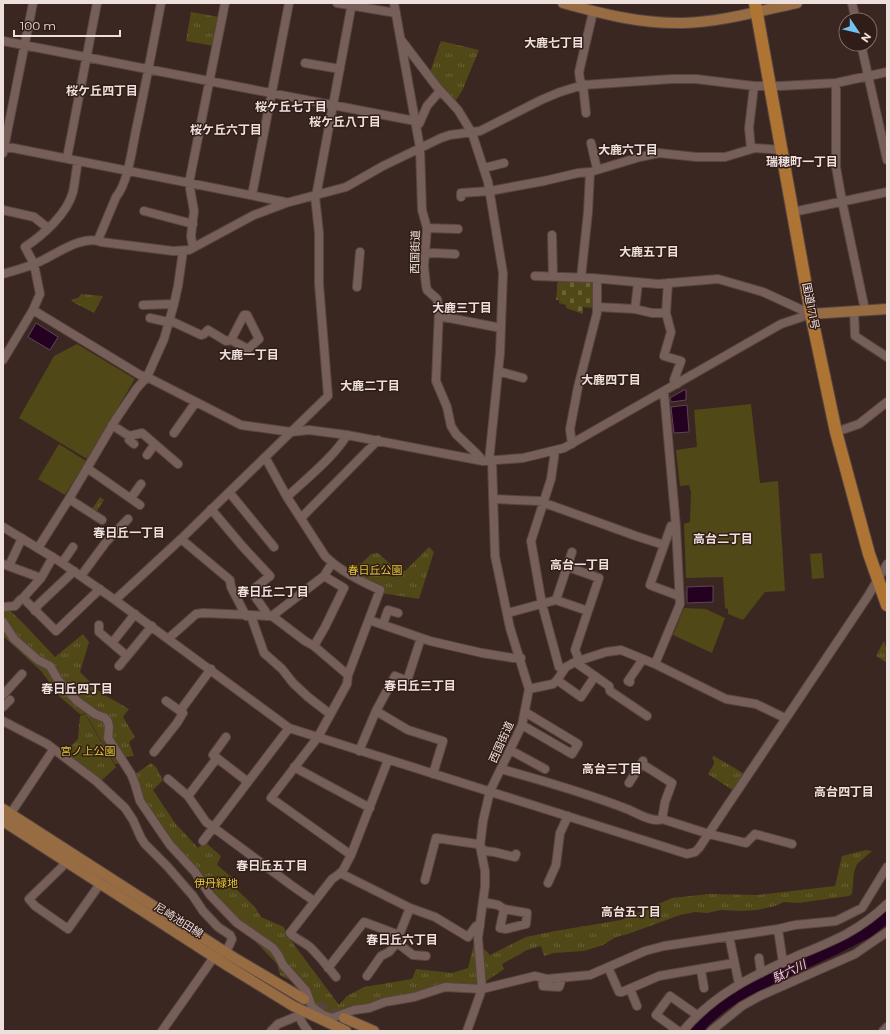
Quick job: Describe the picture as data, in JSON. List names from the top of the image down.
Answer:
{
  "streets": {
    "highway": ["国道171号"],
    "main road": ["尼崎池田線"],
    "street": ["西国街道"]
  },
  "districts": [
    "大鹿七丁目",
    "桜ケ丘四丁目",
    "桜ケ丘七丁目",
    "桜ケ丘八丁目",
    "桜ケ丘六丁目",
    "大鹿六丁目",
    "瑞穂町一丁目",
    "大鹿五丁目",
    "大鹿三丁目",
    "大鹿一丁目",
    "大鹿四丁目",
    "大鹿二丁目",
    "春日丘一丁目",
    "高台二丁目",
    "高台一丁目",
    "春日丘二丁目",
    "春日丘三丁目",
    "春日丘四丁目",
    "高台三丁目",
    "高台四丁目",
    "春日丘五丁目",
    "高台五丁目",
    "春日丘六丁目"
  ],
  "water": ["駄六川"],
  "parks": ["春日丘公園", "宮ノ上公園", "伊丹緑地"],
  "scale_bar": "100 m",
  "north": "bottom right"
}
